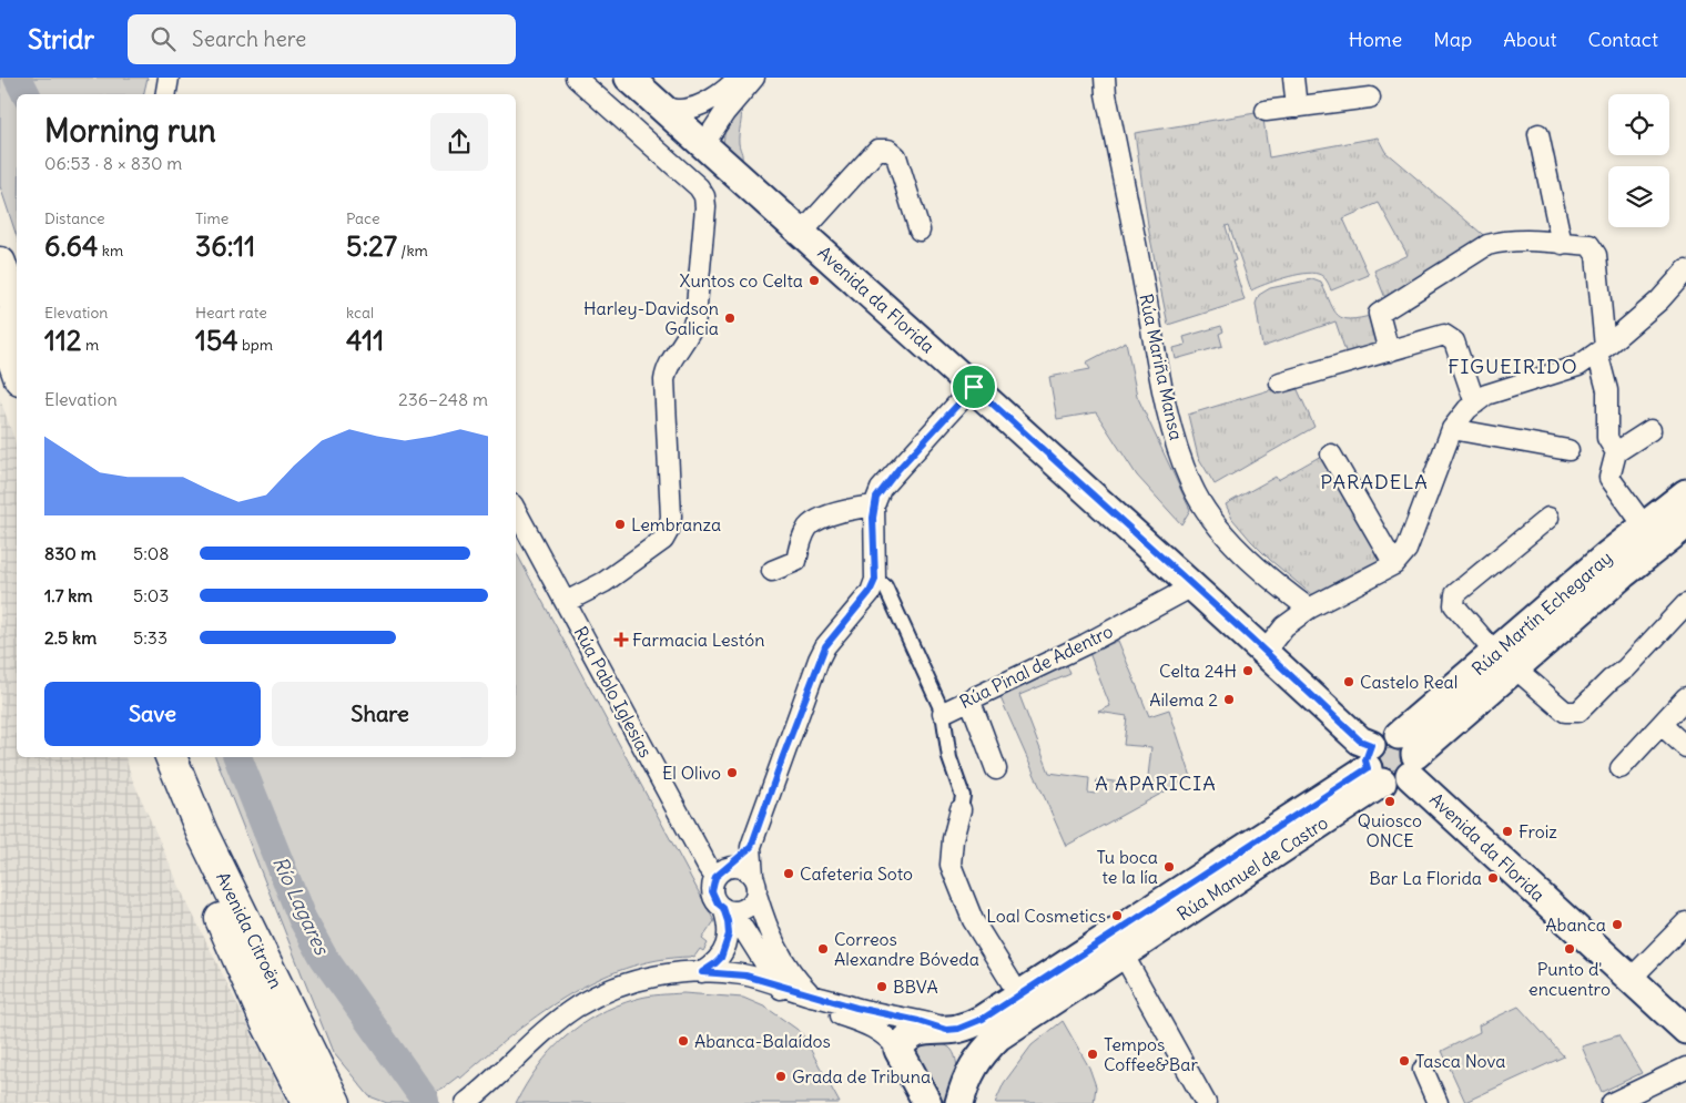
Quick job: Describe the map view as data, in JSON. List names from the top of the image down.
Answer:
{
  "streets": {
    "main road": [
      "Avenida da Florida",
      "Rúa Martín Echegaray",
      "Rúa Manuel de Castro",
      "Avenida Citroën"
    ],
    "street": ["Rúa Mariña Mansa", "Rúa Pinal de Adentro", "Rúa Pablo Iglesias"]
  },
  "crossings": [
    ["Avenida da Florida", "Rúa Martín Echegaray"],
    ["Avenida da Florida", "Rúa Pinal de Adentro"],
    ["Avenida da Florida", "Rúa Manuel de Castro"],
    ["Rúa Pinal de Adentro", "Rúa Manuel de Castro"]
  ],
  "districts": ["FIGUEIRIDO", "PARADELA", "A APARICIA"],
  "water": ["Río Lagares"],
  "places": {
    "other": [
      "Xuntos co Celta",
      "Harley-Davidson Galicia",
      "Lembranza",
      "Celta 24H",
      "Castelo Real",
      "Ailema 2",
      "El Olivo",
      "Quiosco ONCE",
      "Froiz",
      "Tu boca te la lía",
      "Cafeteria Soto",
      "Bar La Florida",
      "Loal Cosmetics",
      "Abanca",
      "Correos Alexandre Bóveda",
      "Punto d' encuentro",
      "BBVA",
      "Abanca-Balaídos",
      "Tempos Coffee&Bar",
      "Tasca Nova",
      "Grada de Tribuna"
    ],
    "health": ["Farmacia Lestón"]
  },
  "page": {
    "header": "Stridr",
    "search": "Search here",
    "nav": [
      "Home",
      "Map",
      "About",
      "Contact"
    ],
    "heading": ["Morning run", "06:53 · 8 × 830 m"],
    "stats": [
      ["Distance", "6.64 km"],
      ["Time", "36:11"],
      ["Pace", "5:27 /km"],
      ["Elevation", "112 m"],
      ["Heart rate", "154 bpm"],
      ["kcal", "411"]
    ],
    "chart": ["Elevation", "236–248 m"],
    "list": [
      {
        "name": "830 m",
        "note": "5:08"
      },
      {
        "name": "1.7 km",
        "note": "5:03"
      },
      {
        "name": "2.5 km",
        "note": "5:33"
      }
    ],
    "buttons": ["Save", "Share"]
  }
}
